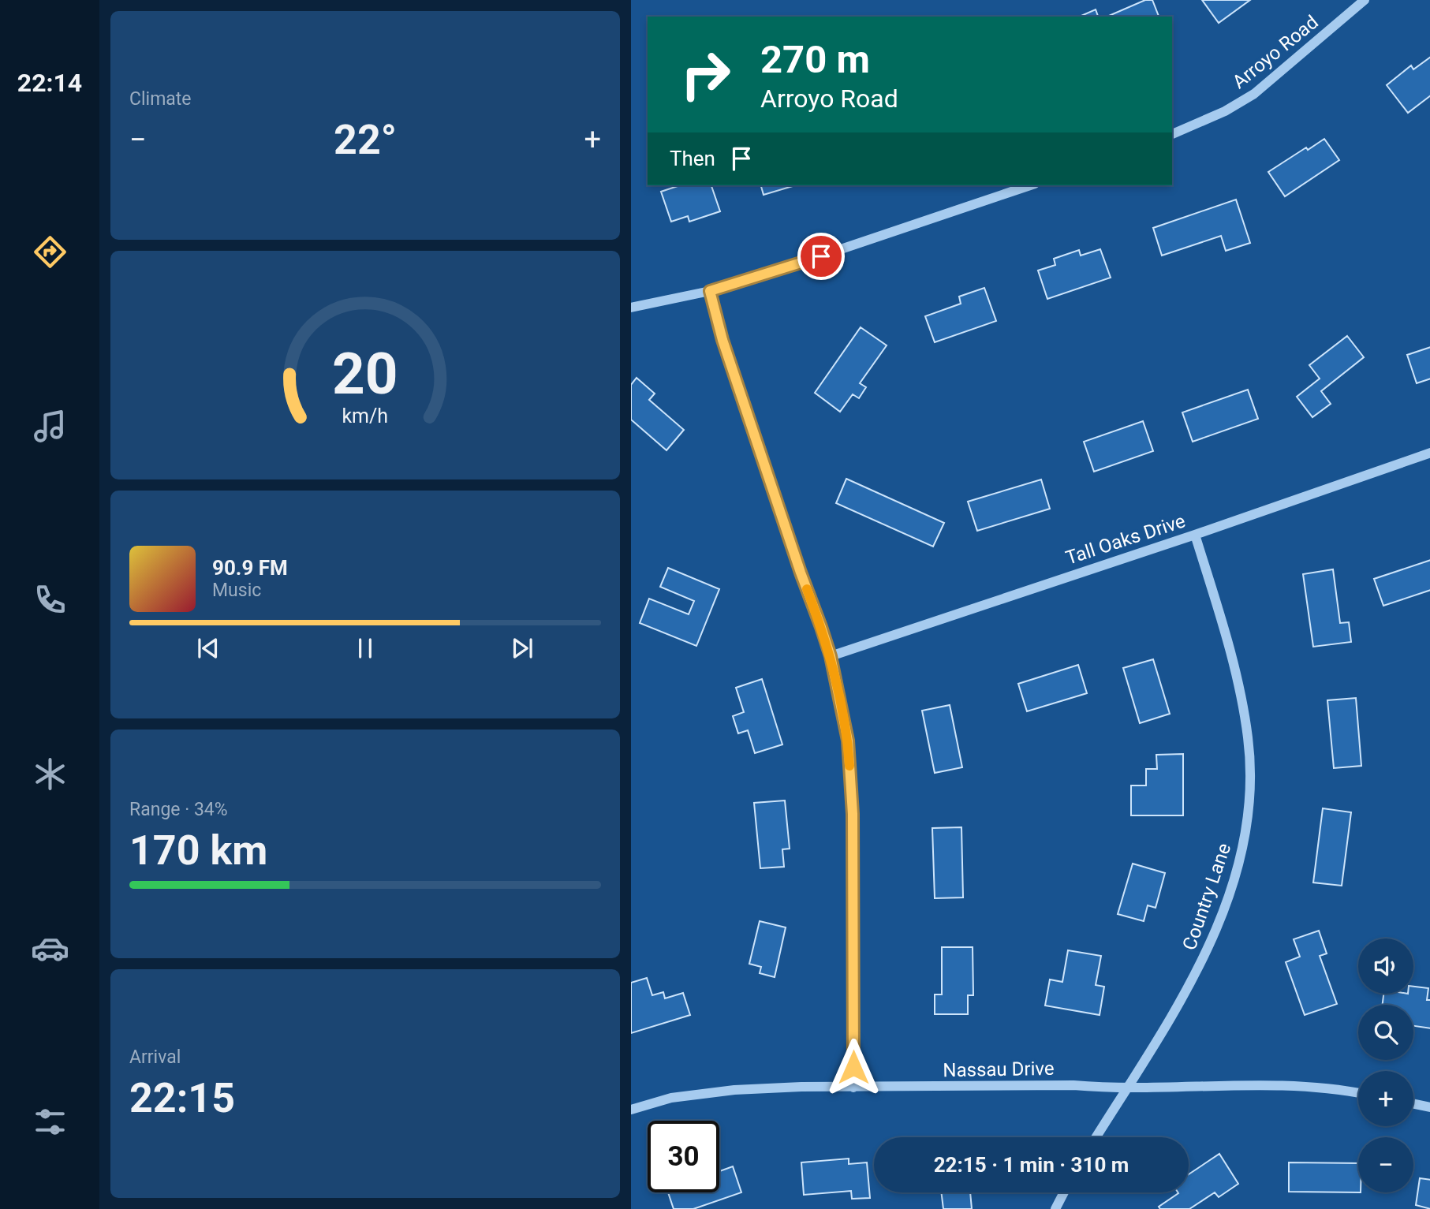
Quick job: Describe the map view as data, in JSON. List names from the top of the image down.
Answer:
{
  "streets": {
    "street": [
      "Arroyo Road",
      "Tall Oaks Drive",
      "Country Lane",
      "Nassau Drive"
    ]
  },
  "crossings": [
    ["Tall Oaks Drive", "Country Lane"],
    ["Country Lane", "Nassau Drive"]
  ],
  "page": {
    "tabs": "22:14",
    "tile": [
      "Climate",
      ["Range · 34%", "170 km"],
      ["Arrival", "22:15"]
    ],
    "turn": ["270 m", "Arroyo Road"],
    "heat": ["−", "22°", "+"],
    "then": "Then",
    "song": ["90.9 FM", "Music"],
    "map_buttons": ["+", "−"],
    "limit": "30",
    "trip": "22:15 · 1 min · 310 m",
    "gauge": ["20", "km/h"]
  }
}
